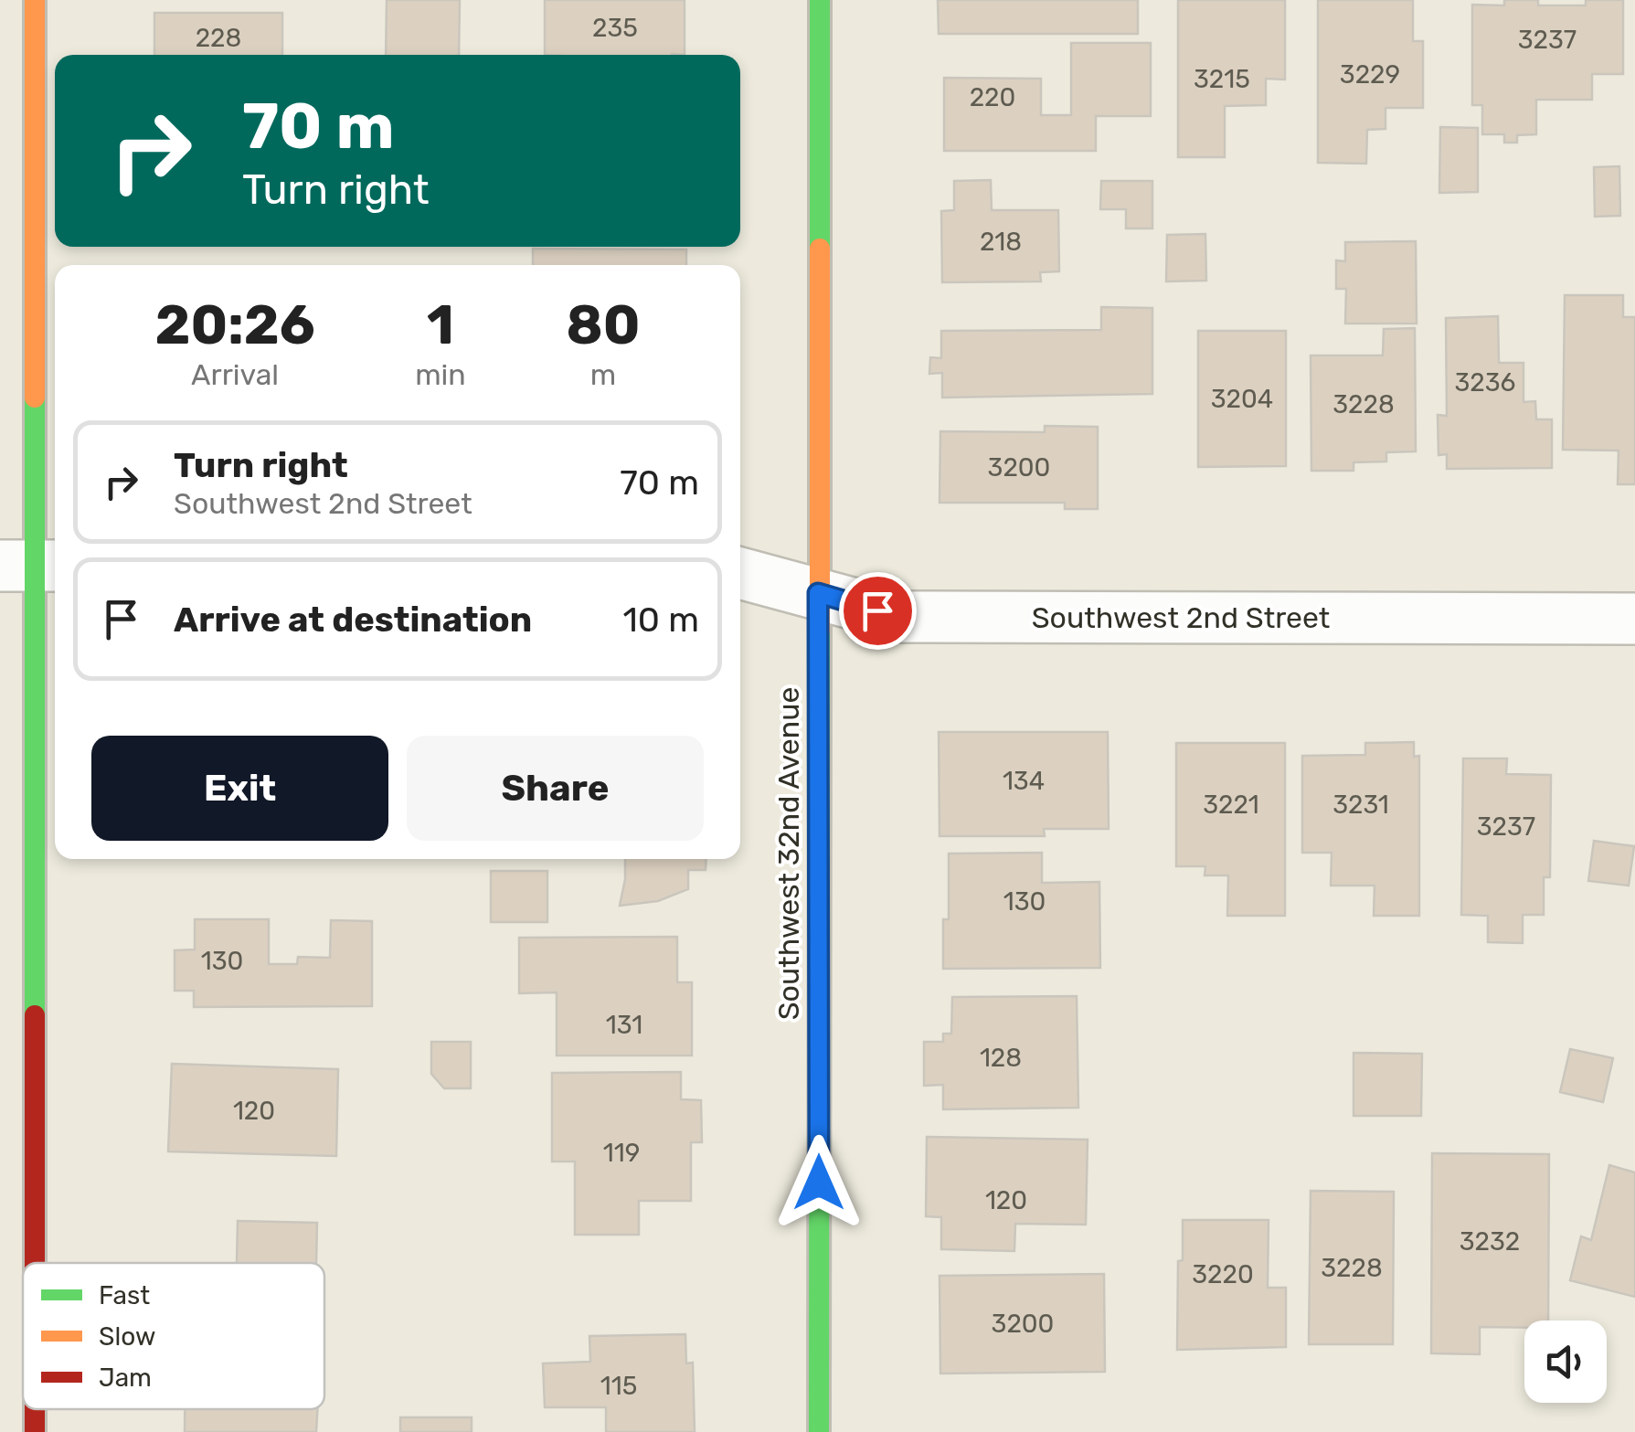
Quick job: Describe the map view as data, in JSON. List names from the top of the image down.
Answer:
{
  "streets": {
    "street": ["Southwest 2nd Street", "Southwest 32nd Avenue"]
  },
  "crossings": [
    ["Southwest 2nd Street", "Southwest 32nd Avenue"]
  ],
  "house_numbers": [
    "235",
    "228",
    "3237",
    "3229",
    "3215",
    "220",
    "218",
    "3236",
    "3204",
    "3228",
    "3200",
    "134",
    "3221",
    "3231",
    "3237",
    "130",
    "130",
    "131",
    "128",
    "120",
    "119",
    "120",
    "3232",
    "3228",
    "3220",
    "3200",
    "115"
  ],
  "legend": ["Fast", "Slow", "Jam"],
  "page": {
    "turn": ["70 m", "Turn right"],
    "eta": [
      "20:26",
      "Arrival",
      "1",
      "min",
      "80",
      "m"
    ],
    "list": [
      {
        "name": "Turn right",
        "note": "Southwest 2nd Street",
        "value": "70 m"
      },
      {
        "name": "Arrive at destination",
        "value": "10 m"
      }
    ],
    "buttons": ["Exit", "Share"]
  }
}
